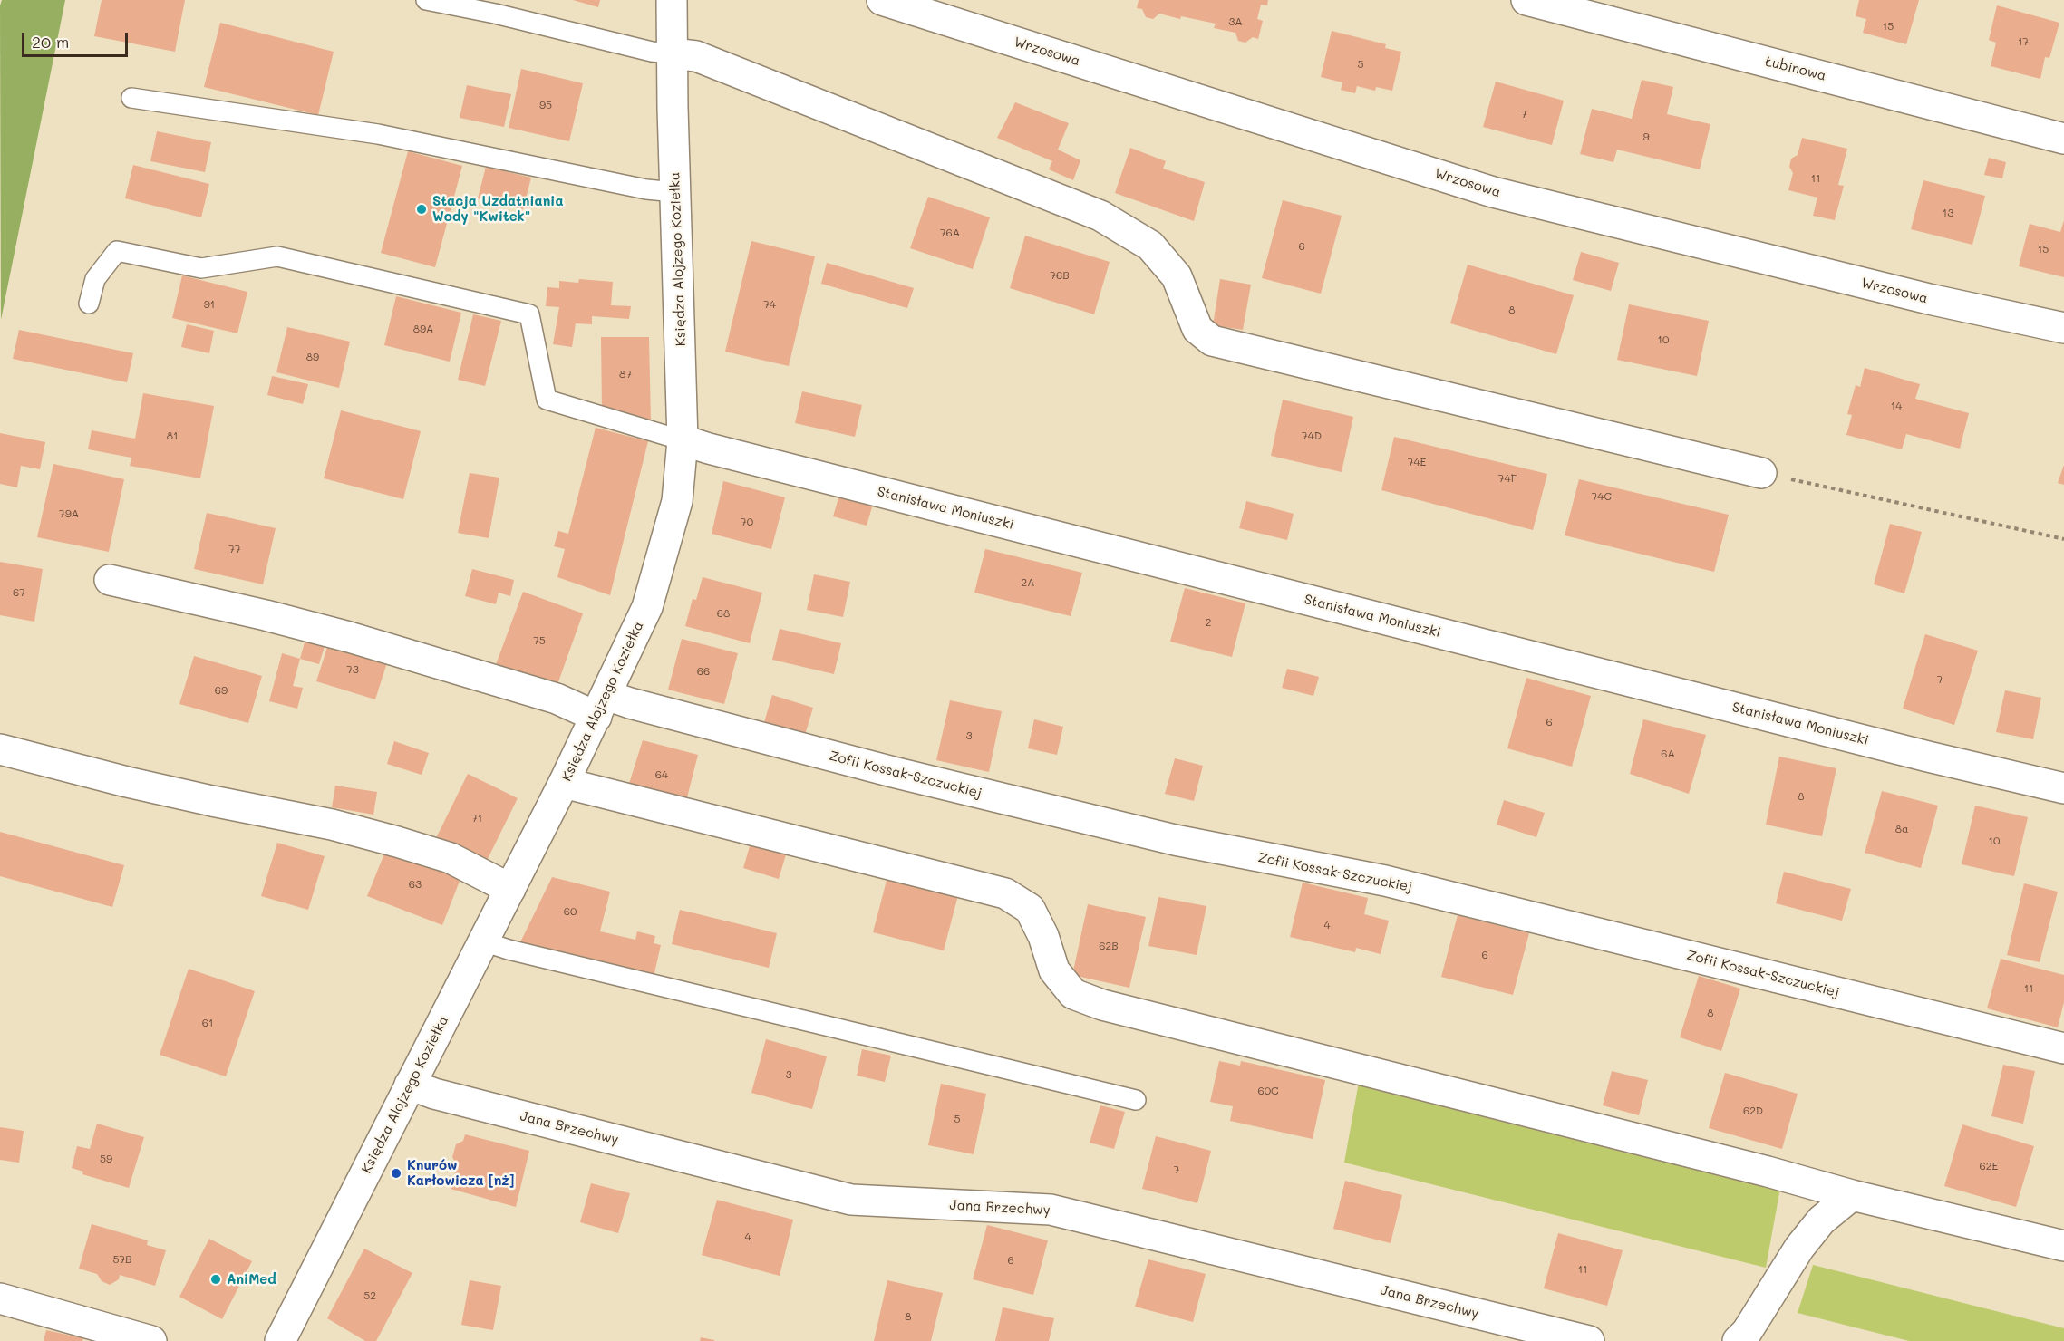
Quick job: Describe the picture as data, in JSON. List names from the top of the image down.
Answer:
{
  "streets": {
    "street": [
      "Wrzosowa",
      "Łubinowa",
      "Księdza Alojzego Koziełka",
      "Stanisława Moniuszki",
      "Zofii Kossak-Szczuckiej",
      "Jana Brzechwy"
    ]
  },
  "crossings": [
    ["Księdza Alojzego Koziełka", "Stanisława Moniuszki"],
    ["Księdza Alojzego Koziełka", "Zofii Kossak-Szczuckiej"],
    ["Księdza Alojzego Koziełka", "Jana Brzechwy"]
  ],
  "places": ["Stacja Uzdatniania Wody \"Kwitek\"", "Knurów Karłowicza [nż]", "AniMed"],
  "house_numbers": [
    "3A",
    "15",
    "17",
    "5",
    "95",
    "7",
    "9",
    "11",
    "13",
    "76A",
    "6",
    "15",
    "76B",
    "91",
    "74",
    "8",
    "89A",
    "10",
    "89",
    "87",
    "14",
    "81",
    "74D",
    "74E",
    "74F",
    "74G",
    "79A",
    "70",
    "77",
    "2A",
    "67",
    "68",
    "2",
    "75",
    "73",
    "66",
    "7",
    "69",
    "6",
    "3",
    "6A",
    "64",
    "8",
    "71",
    "8a",
    "10",
    "63",
    "60",
    "4",
    "62B",
    "6",
    "11",
    "8",
    "61",
    "3",
    "60C",
    "62D",
    "5",
    "59",
    "62E",
    "7",
    "4",
    "57B",
    "6",
    "11",
    "52",
    "8"
  ],
  "scale_bar": "20 m"
}
